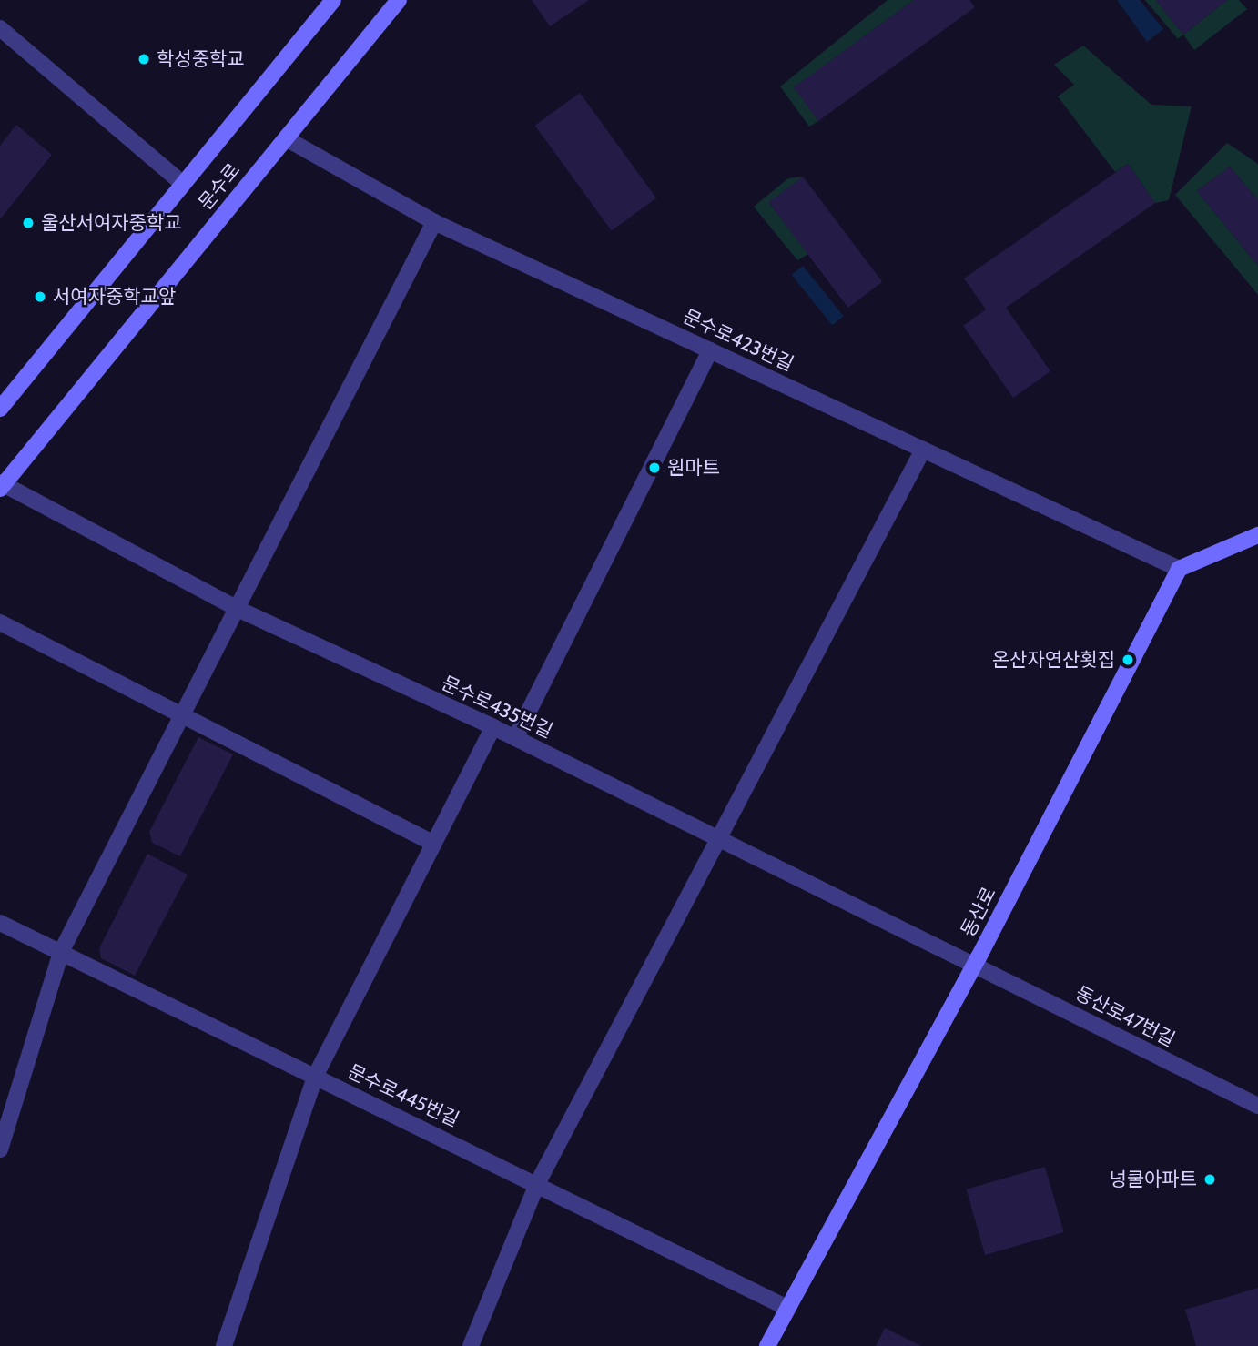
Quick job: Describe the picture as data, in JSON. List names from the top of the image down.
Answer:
{
  "streets": {
    "main road": ["문수로", "동산로"],
    "street": [
      "문수로423번길",
      "문수로435번길",
      "동산로47번길",
      "문수로445번길"
    ]
  },
  "crossings": [
    ["문수로", "문수로423번길"],
    ["문수로", "문수로435번길"],
    ["문수로423번길", "동산로"],
    ["문수로435번길", "동산로"],
    ["문수로435번길", "동산로47번길"],
    ["동산로", "동산로47번길"],
    ["동산로", "문수로445번길"]
  ],
  "places": [
    "학성중학교",
    "울산서여자중학교",
    "서여자중학교앞",
    "원마트",
    "온산자연산횟집",
    "넝쿨아파트"
  ]
}
